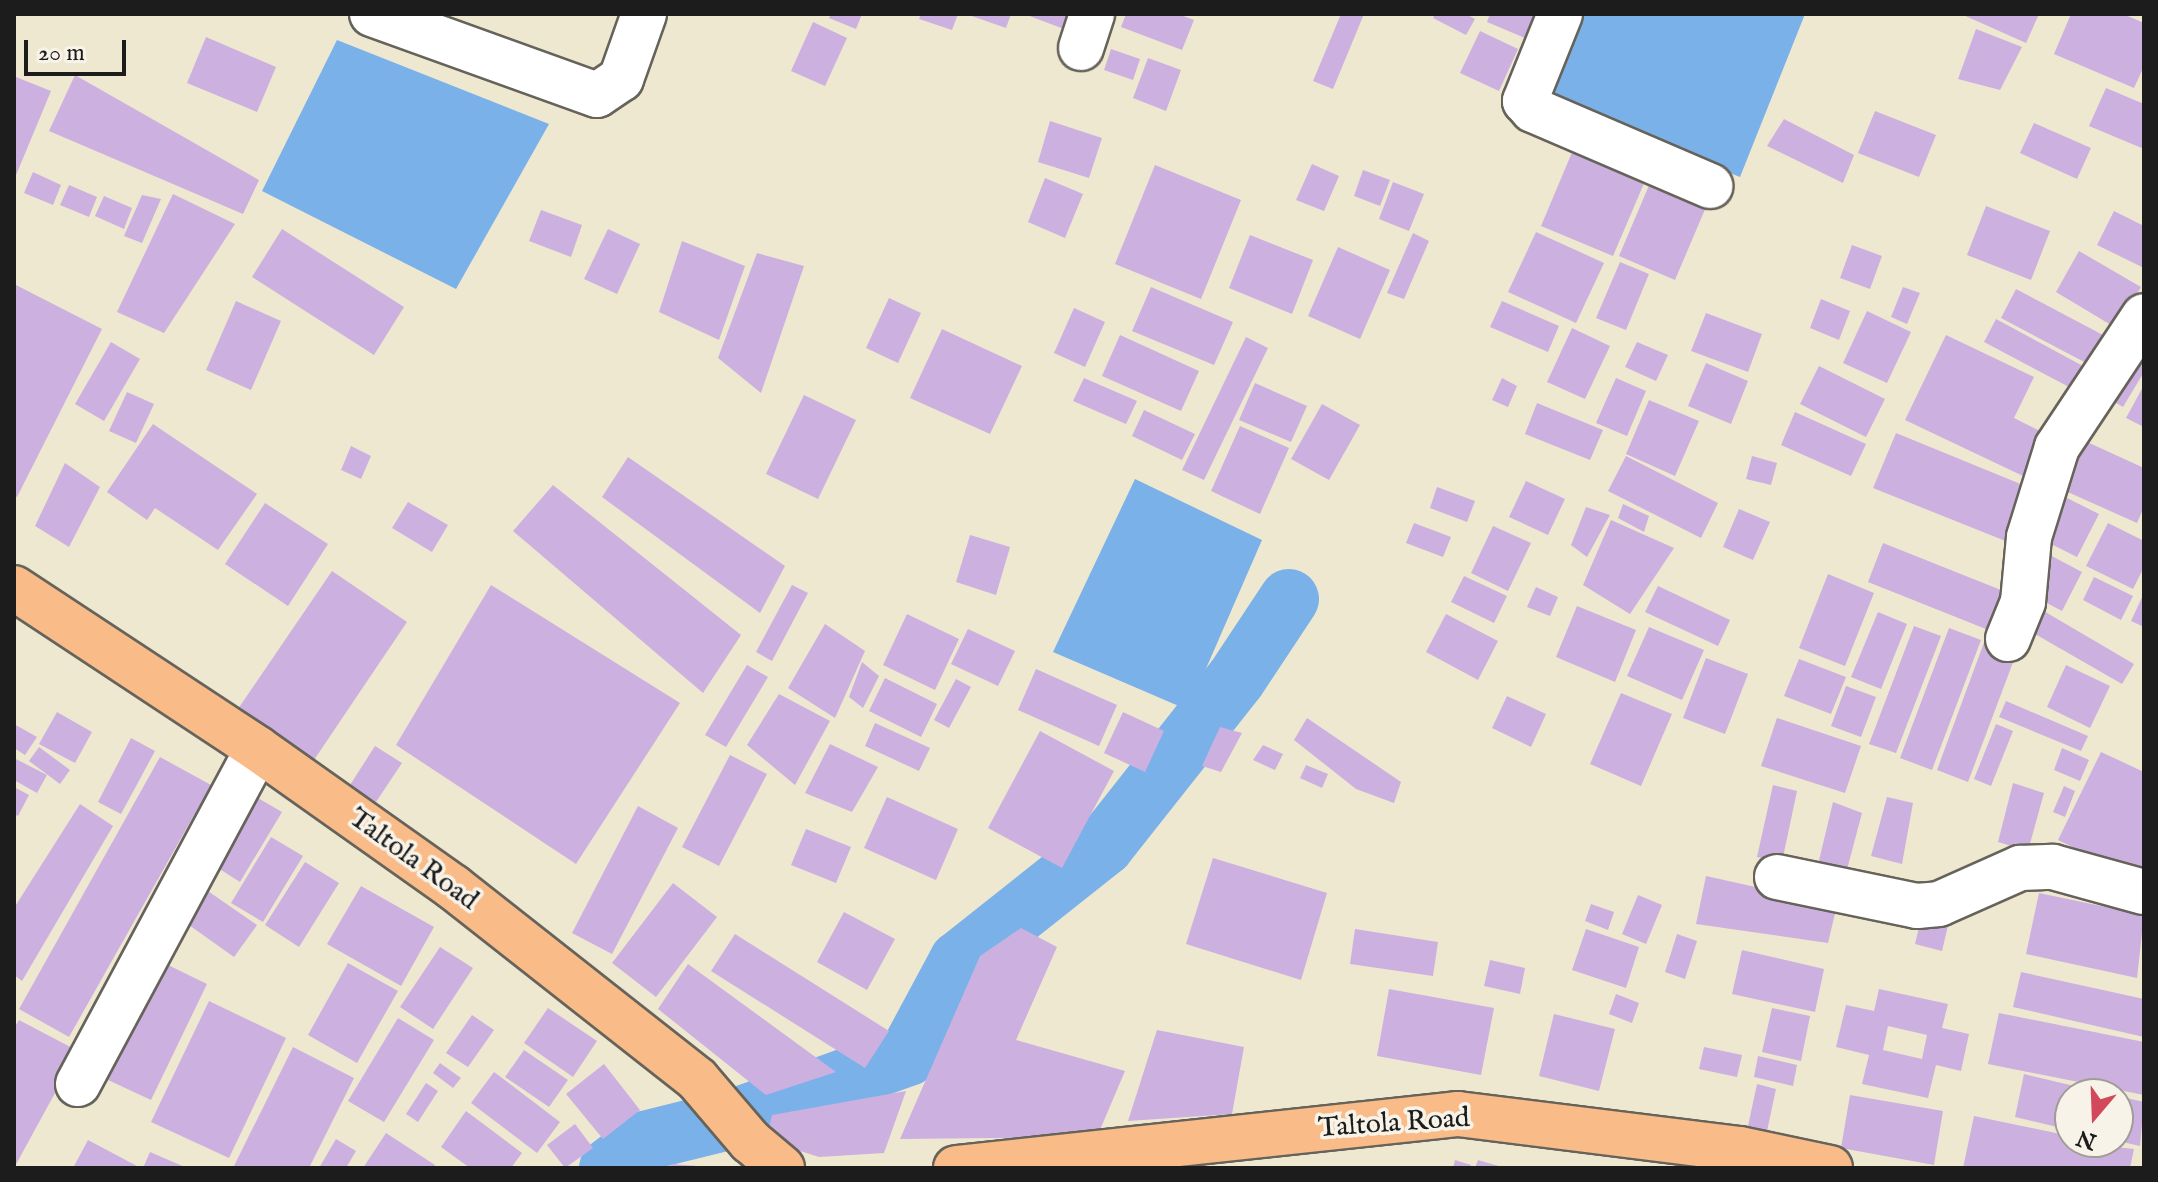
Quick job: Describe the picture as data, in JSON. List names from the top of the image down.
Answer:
{
  "streets": {
    "main road": ["Taltola Road"]
  },
  "scale_bar": "20 m",
  "north": "bottom"
}
